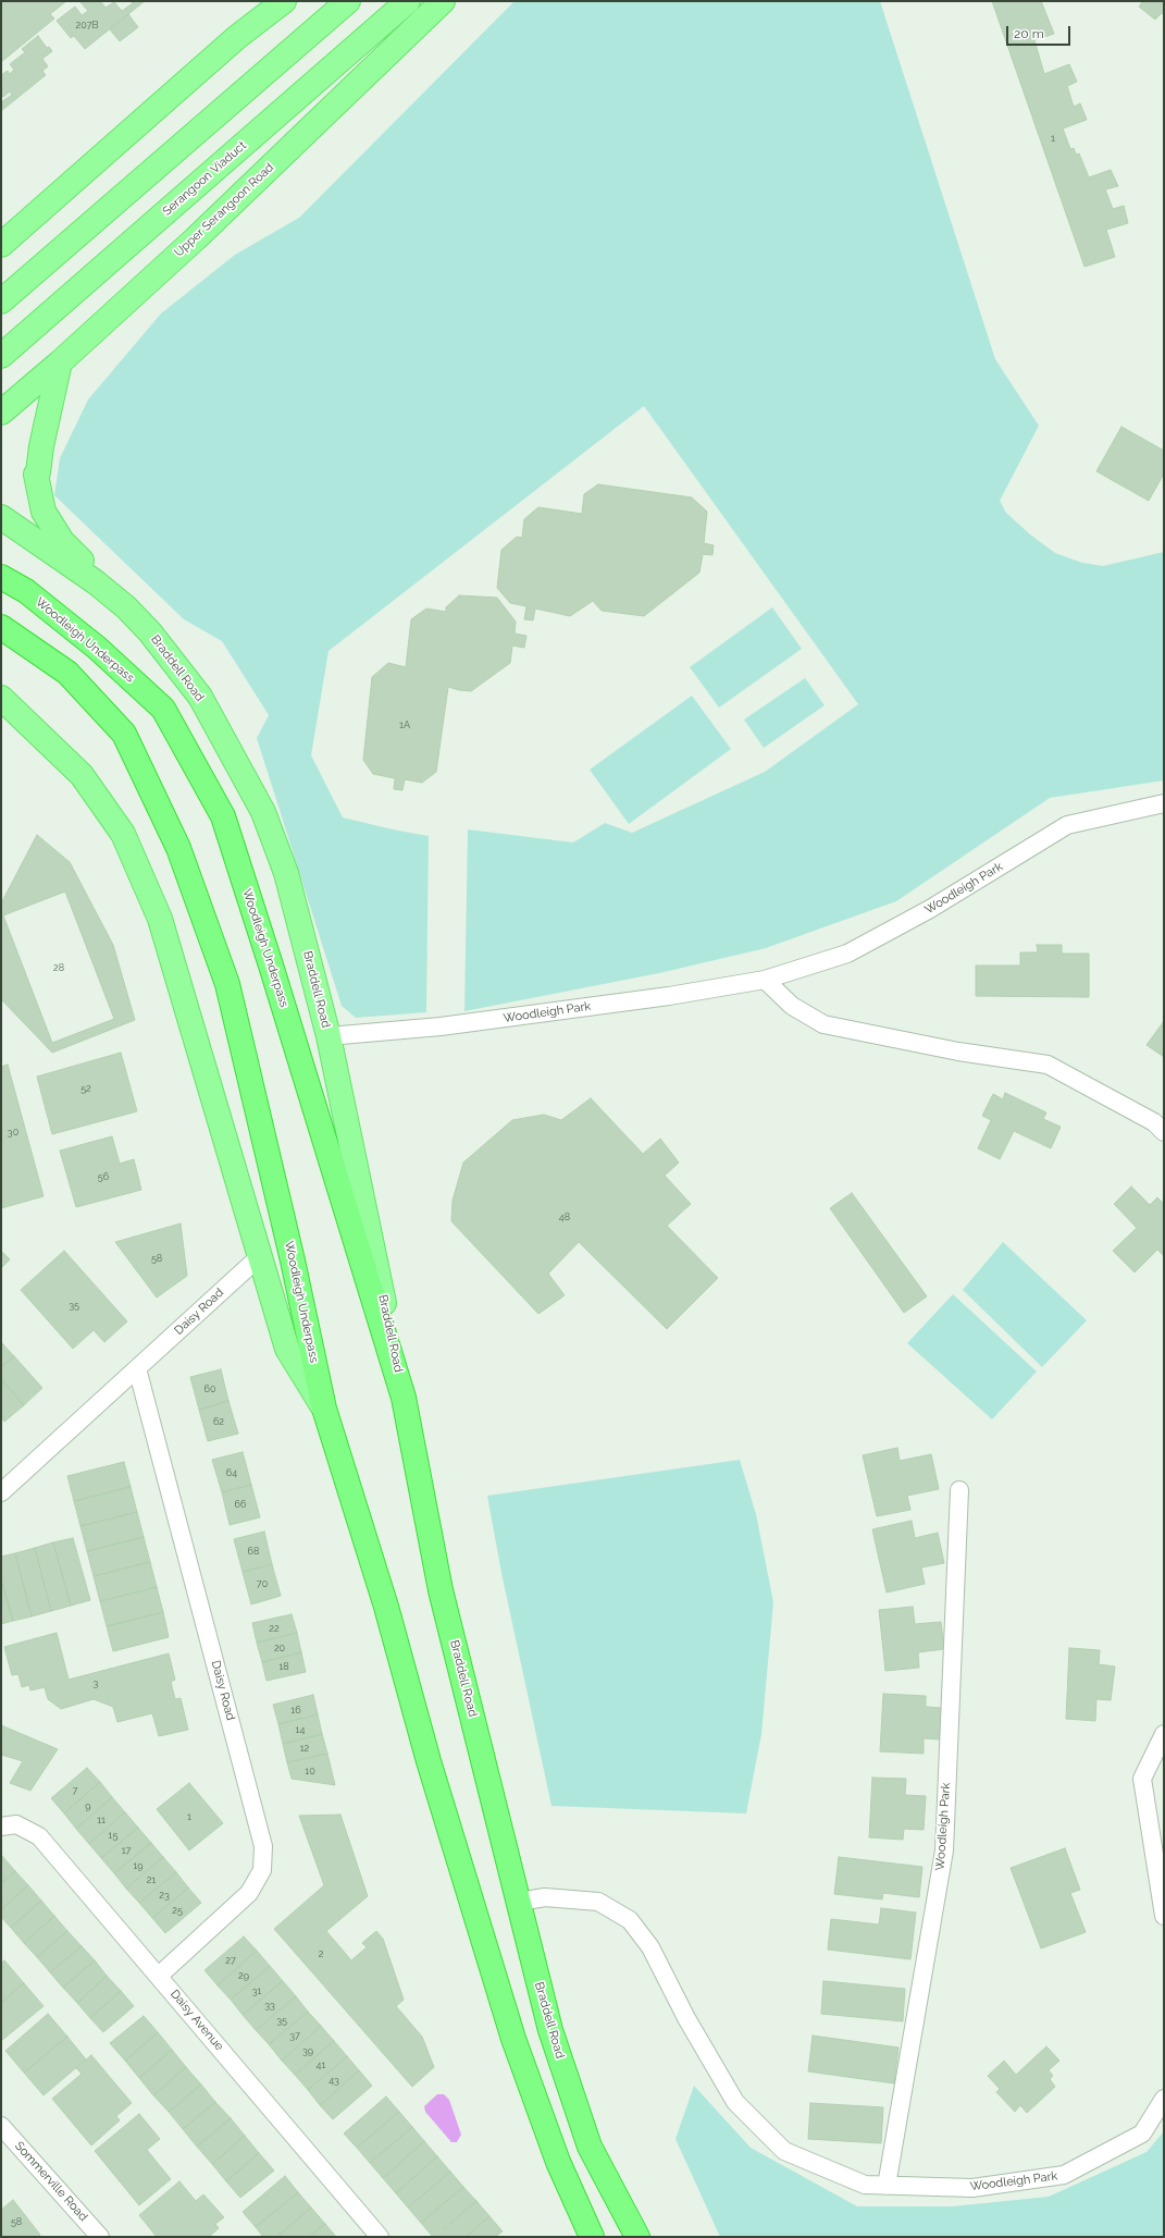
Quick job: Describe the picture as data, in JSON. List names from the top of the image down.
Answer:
{
  "streets": {
    "highway": ["Woodleigh Underpass", "Braddell Road"],
    "main road": ["Serangoon Viaduct", "Upper Serangoon Road"],
    "street": [
      "Woodleigh Park",
      "Daisy Road",
      "Daisy Avenue",
      "Sommerville Road"
    ]
  },
  "crossings": [
    ["Woodleigh Underpass", "Braddell Road"],
    ["Braddell Road", "Woodleigh Park"],
    ["Daisy Road", "Daisy Avenue"]
  ],
  "house_numbers": [
    "207B",
    "1",
    "1A",
    "28",
    "52",
    "30",
    "56",
    "48",
    "58",
    "35",
    "60",
    "62",
    "64",
    "66",
    "68",
    "70",
    "22",
    "20",
    "18",
    "3",
    "16",
    "14",
    "12",
    "10",
    "7",
    "9",
    "1",
    "11",
    "15",
    "17",
    "19",
    "21",
    "23",
    "25",
    "2",
    "27",
    "29",
    "31",
    "33",
    "35",
    "37",
    "39",
    "41",
    "43",
    "58"
  ],
  "scale_bar": "20 m"
}
